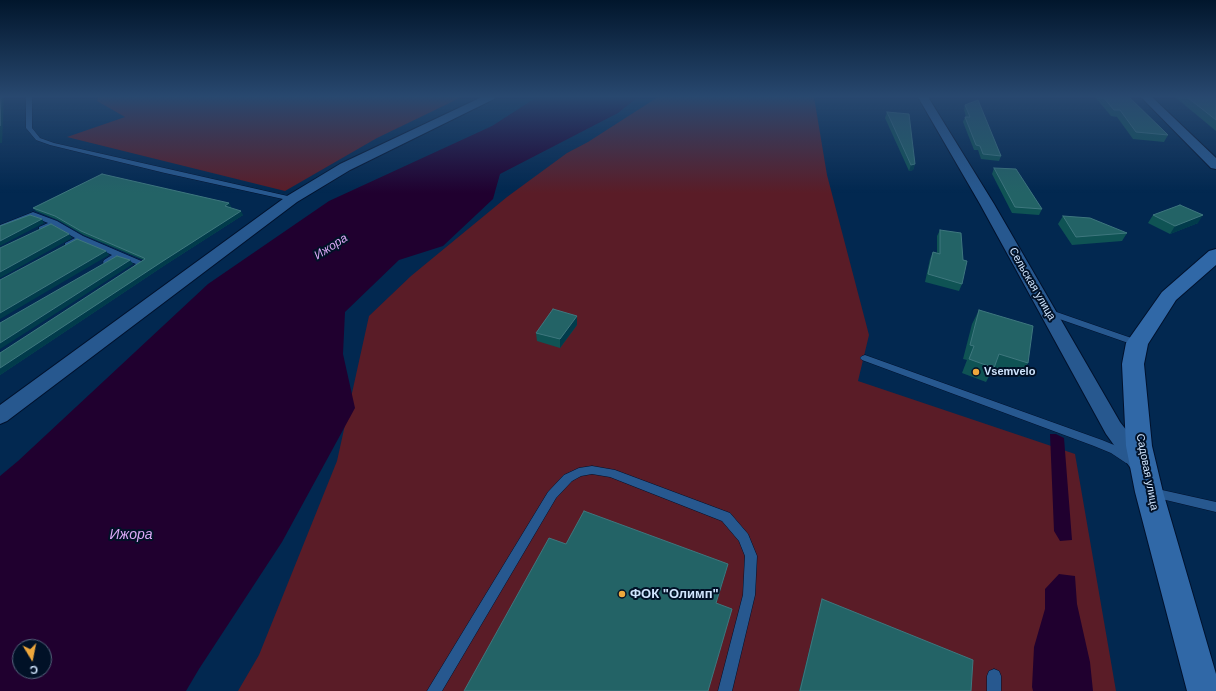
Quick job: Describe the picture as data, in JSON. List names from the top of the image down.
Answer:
{
  "streets": {
    "main road": ["Садовая улица"],
    "street": ["Сельская улица"]
  },
  "crossings": [
    ["Сельская улица", "Садовая улица"]
  ],
  "water": ["Ижора"],
  "places": ["Vsemvelo", "ФОК \"Олимп\""],
  "north": "bottom"
}
